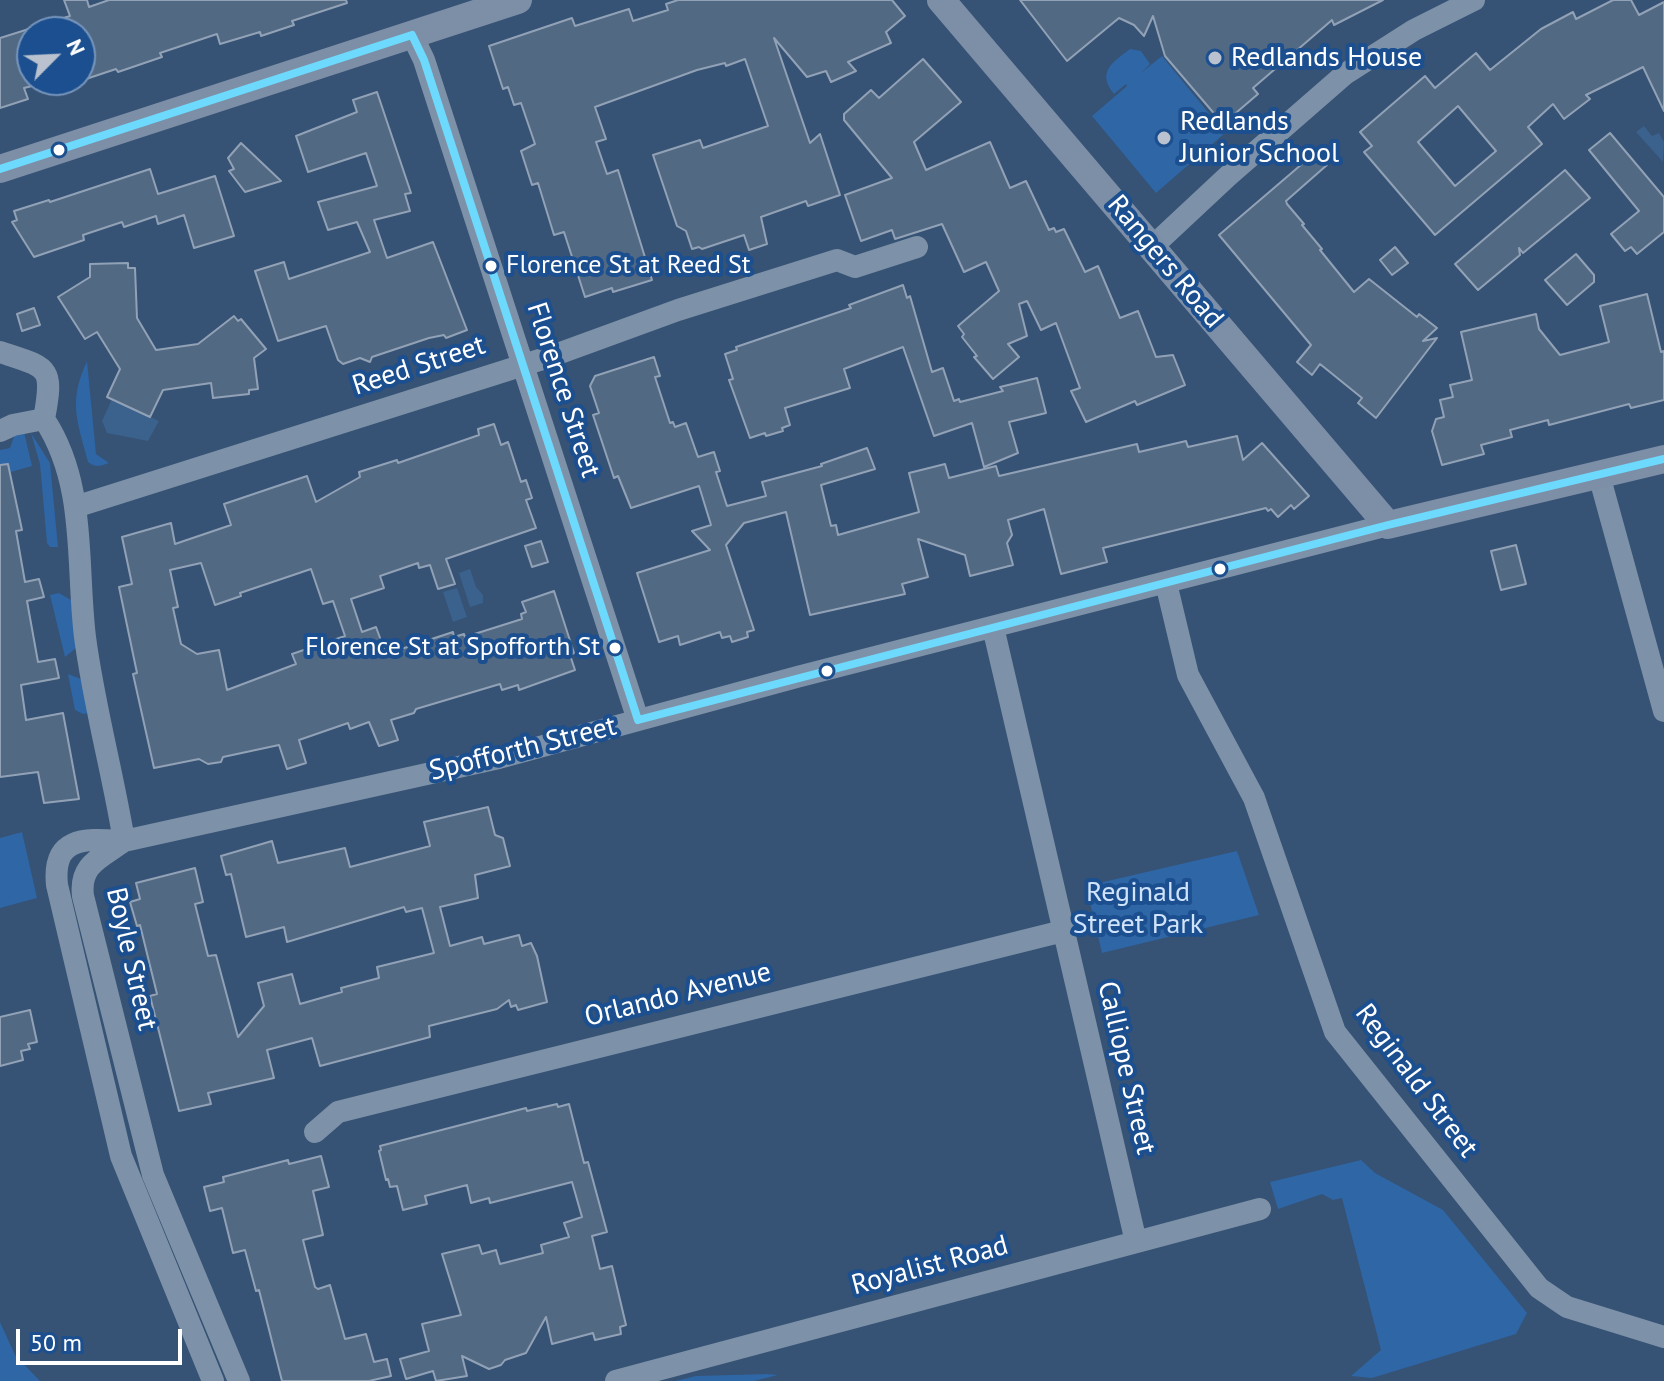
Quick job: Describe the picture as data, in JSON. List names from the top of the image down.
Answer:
{
  "streets": {
    "main road": ["Rangers Road", "Spofforth Street"],
    "street": [
      "Reed Street",
      "Florence Street",
      "Boyle Street",
      "Orlando Avenue",
      "Calliope Street",
      "Reginald Street",
      "Royalist Road"
    ]
  },
  "crossings": [
    ["Rangers Road", "Spofforth Street"],
    ["Reed Street", "Florence Street"],
    ["Florence Street", "Spofforth Street"],
    ["Spofforth Street", "Boyle Street"],
    ["Spofforth Street", "Calliope Street"],
    ["Spofforth Street", "Reginald Street"],
    ["Orlando Avenue", "Calliope Street"],
    ["Calliope Street", "Royalist Road"]
  ],
  "parks": ["Reginald Street Park"],
  "places": [
    "Redlands House",
    "Redlands Junior School",
    "Florence St at Reed St",
    "Florence St at Spofforth St"
  ],
  "scale_bar": "50 m",
  "north": "top right"
}
